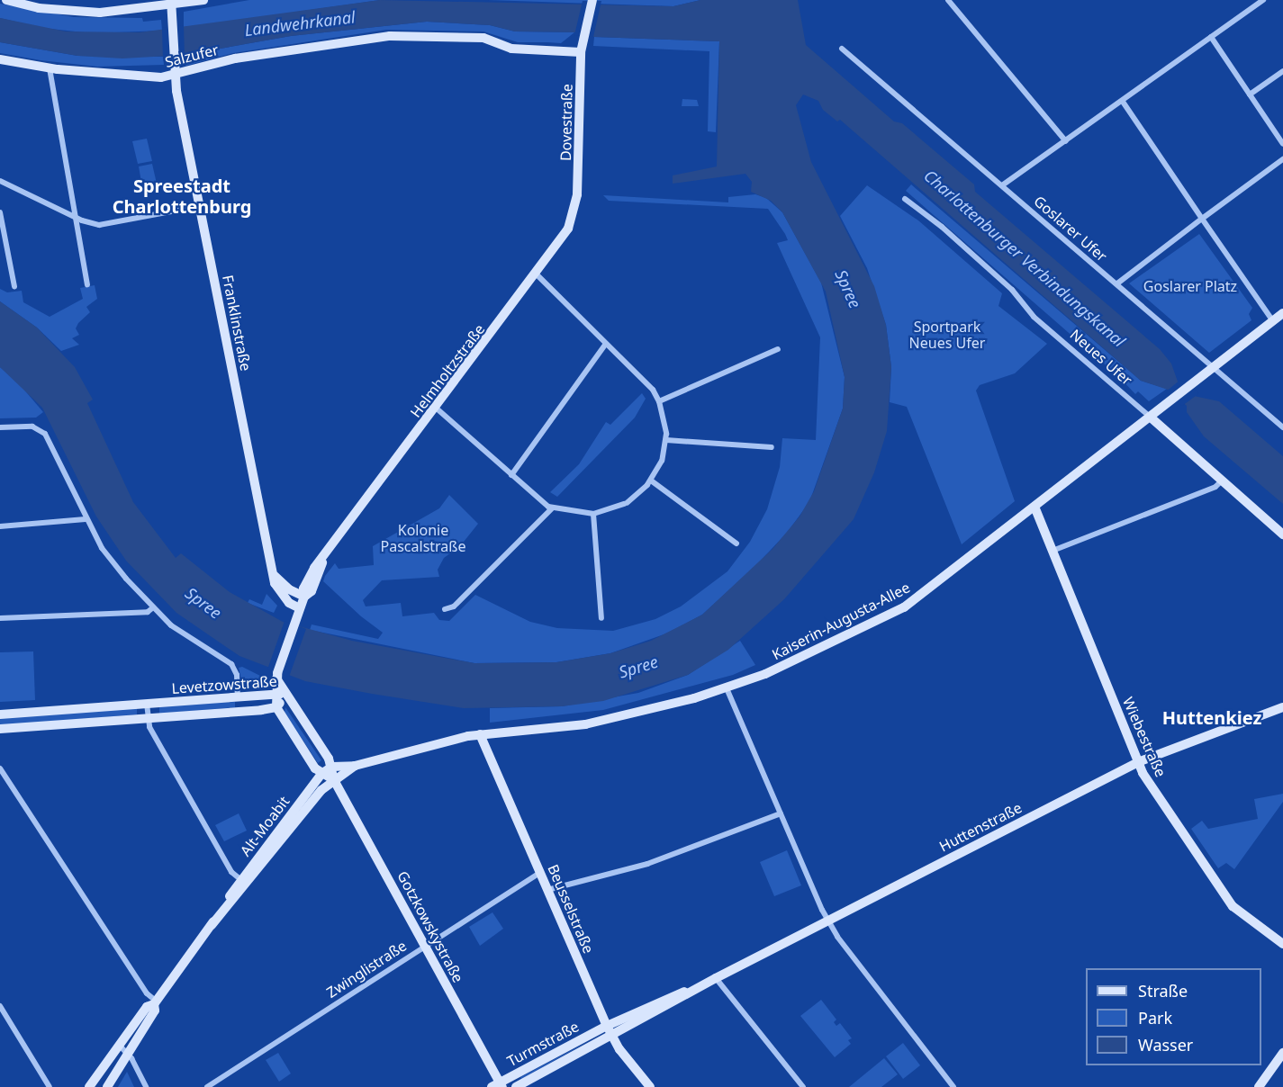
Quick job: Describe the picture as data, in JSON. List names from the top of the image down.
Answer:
{
  "streets": {
    "main road": [
      "Salzufer",
      "Dovestraße",
      "Franklinstraße",
      "Neues Ufer",
      "Helmholtzstraße",
      "Kaiserin-Augusta-Allee",
      "Levetzowstraße",
      "Wiebestraße",
      "Alt-Moabit",
      "Huttenstraße",
      "Beusselstraße",
      "Gotzkowskystraße",
      "Turmstraße"
    ],
    "street": ["Goslarer Ufer", "Zwinglistraße"]
  },
  "crossings": [
    ["Salzufer", "Dovestraße"],
    ["Salzufer", "Franklinstraße"],
    ["Dovestraße", "Helmholtzstraße"],
    ["Goslarer Ufer", "Kaiserin-Augusta-Allee"],
    ["Franklinstraße", "Helmholtzstraße"],
    ["Neues Ufer", "Kaiserin-Augusta-Allee"],
    ["Helmholtzstraße", "Gotzkowskystraße"],
    ["Kaiserin-Augusta-Allee", "Wiebestraße"],
    ["Kaiserin-Augusta-Allee", "Alt-Moabit"],
    ["Kaiserin-Augusta-Allee", "Beusselstraße"],
    ["Levetzowstraße", "Gotzkowskystraße"],
    ["Wiebestraße", "Huttenstraße"],
    ["Alt-Moabit", "Beusselstraße"],
    ["Alt-Moabit", "Gotzkowskystraße"],
    ["Huttenstraße", "Beusselstraße"],
    ["Huttenstraße", "Turmstraße"],
    ["Beusselstraße", "Zwinglistraße"],
    ["Beusselstraße", "Turmstraße"],
    ["Gotzkowskystraße", "Zwinglistraße"],
    ["Gotzkowskystraße", "Turmstraße"]
  ],
  "districts": ["Spreestadt Charlottenburg", "Huttenkiez"],
  "water": ["Landwehrkanal", "Charlottenburger Verbindungskanal", "Spree"],
  "parks": ["Goslarer Platz", "Sportpark Neues Ufer", "Kolonie Pascalstraße"],
  "legend": ["Straße", "Park", "Wasser"]
}
